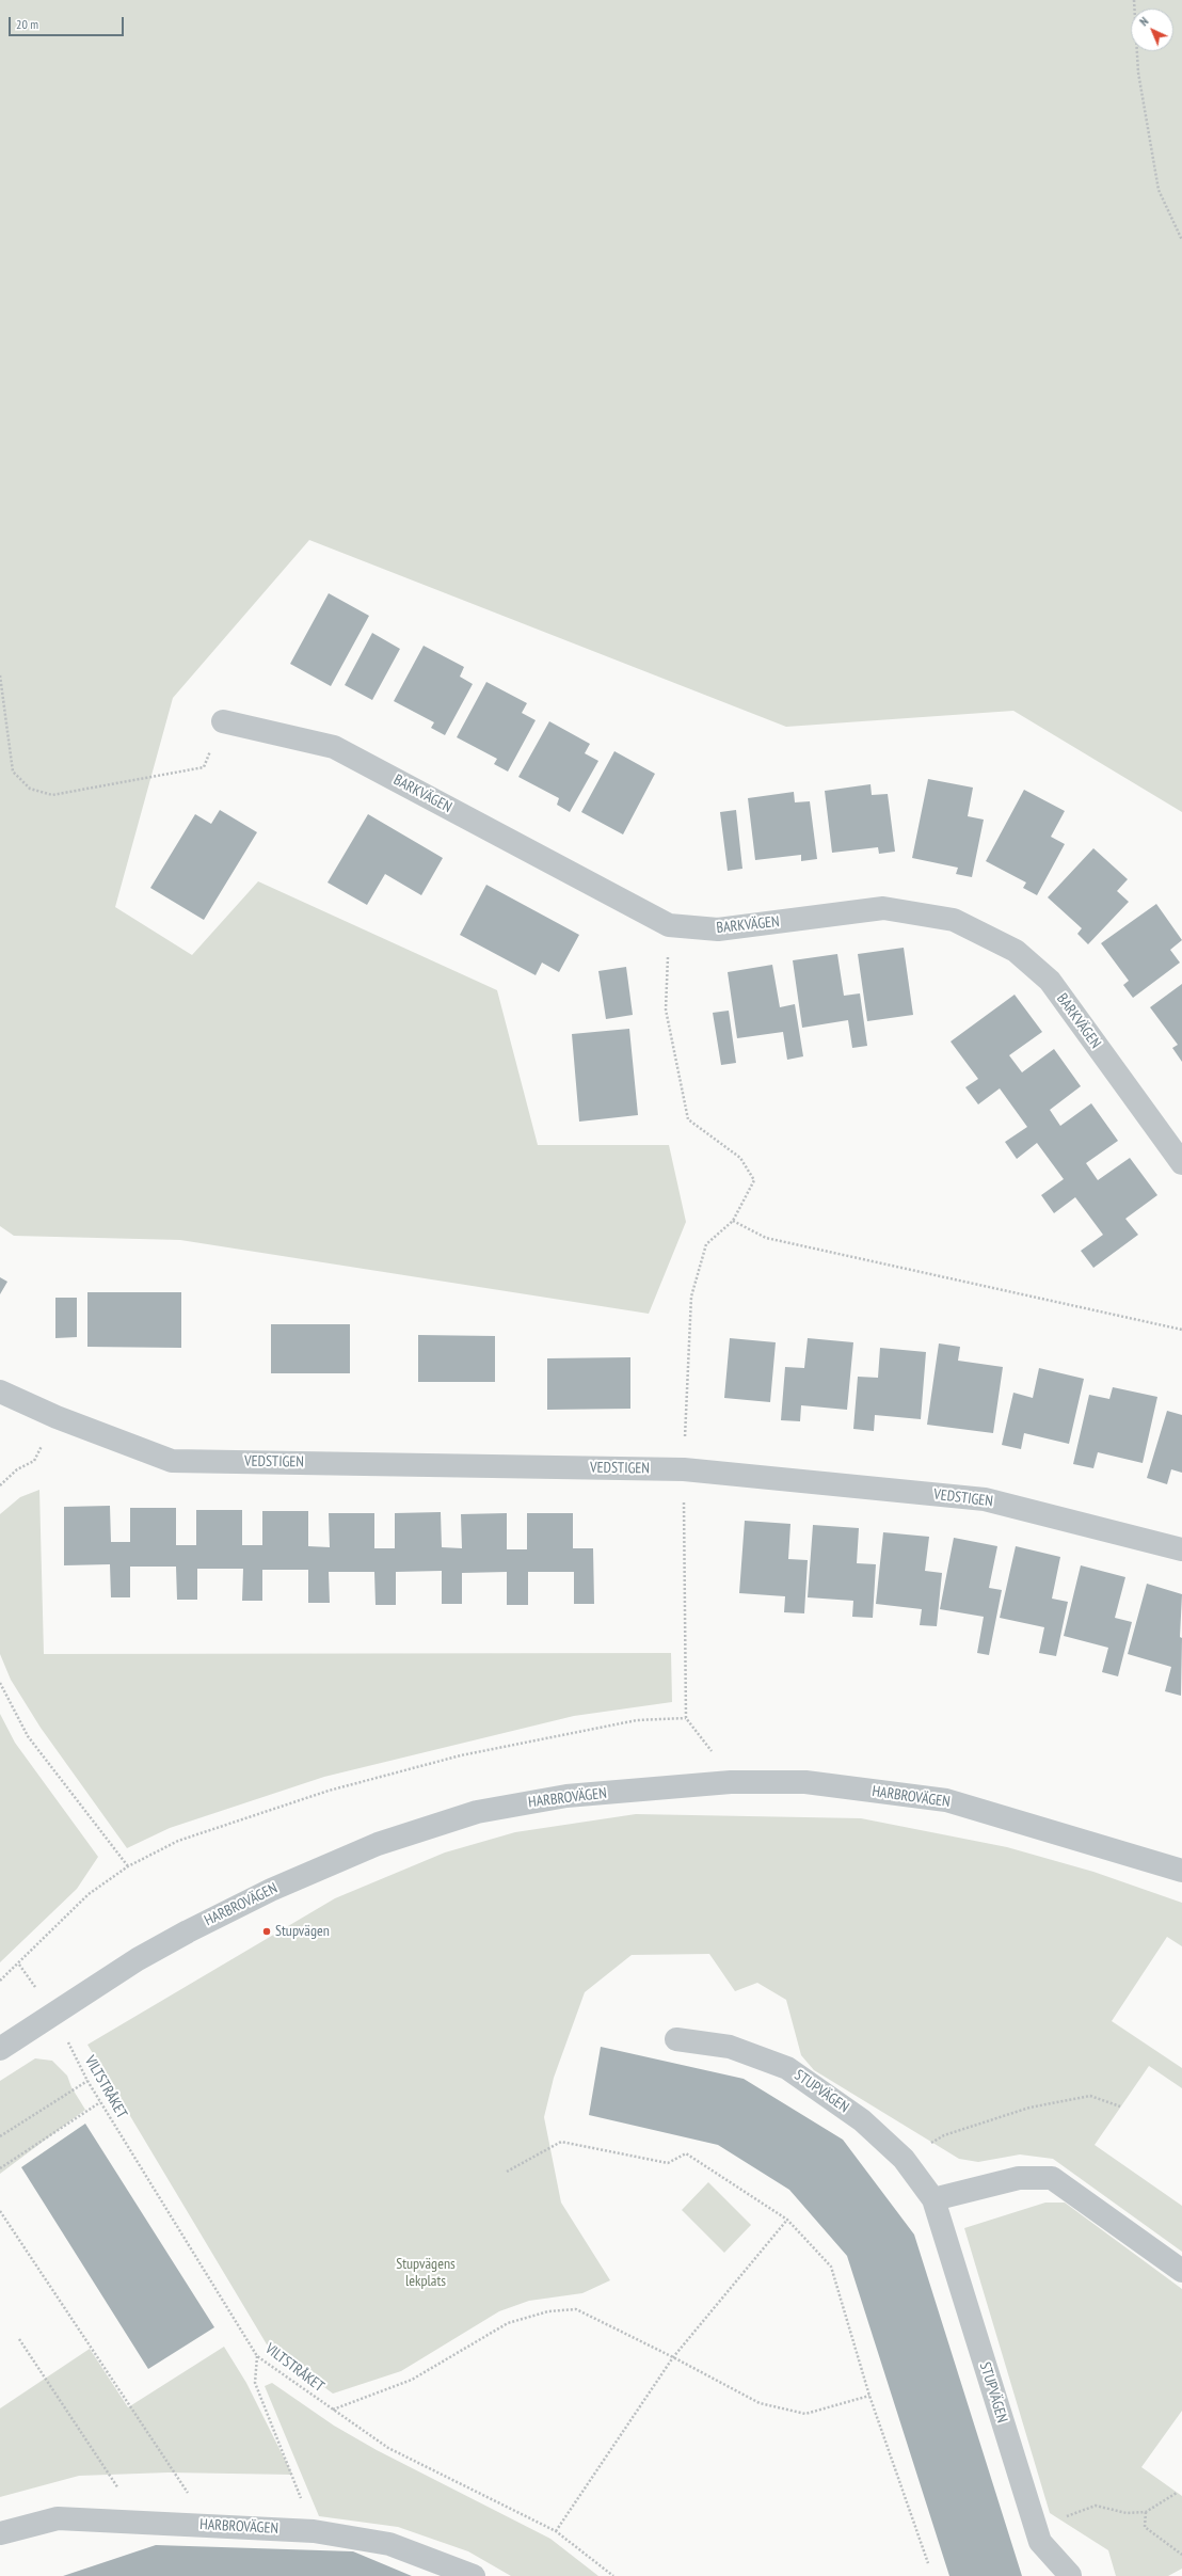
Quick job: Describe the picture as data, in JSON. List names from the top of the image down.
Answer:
{
  "streets": {
    "street": [
      "BARKVÄGEN",
      "VEDSTIGEN",
      "HARBROVÄGEN",
      "STUPVÄGEN"
    ],
    "path": ["VILTSTRÅKET"]
  },
  "crossings": [
    ["HARBROVÄGEN", "VILTSTRÅKET"]
  ],
  "parks": ["Stupvägens lekplats"],
  "places": ["Stupvägen"],
  "scale_bar": "20 m",
  "north": "top left"
}
